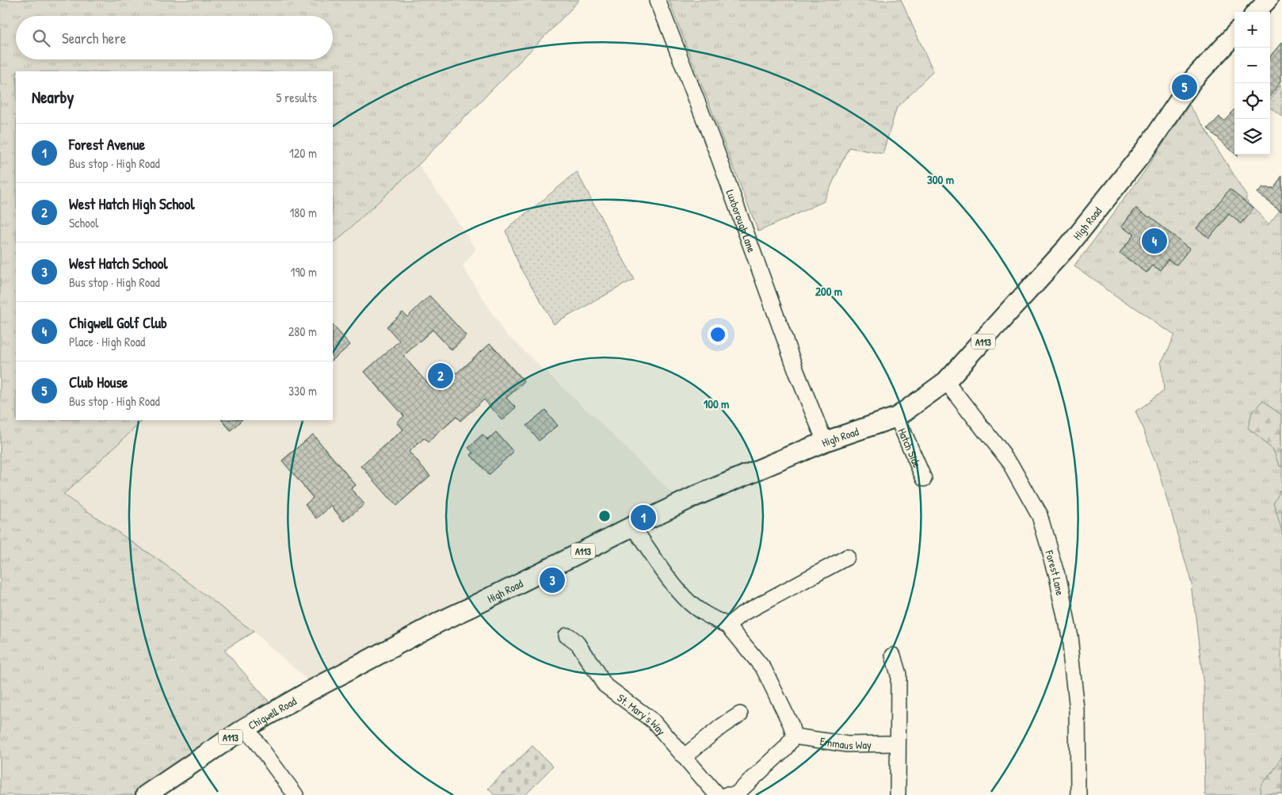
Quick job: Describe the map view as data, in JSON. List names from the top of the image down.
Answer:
{
  "streets": {
    "main road": ["High Road", "A113", "Chigwell Road"],
    "street": [
      "Luxborough Lane",
      "Hatch Side",
      "Forest Lane",
      "St. Mary's Way",
      "Emmaus Way"
    ]
  },
  "crossings": [
    ["Luxborough Lane", "High Road"],
    ["High Road", "Hatch Side"],
    ["High Road", "Forest Lane"],
    ["High Road", "Chigwell Road"]
  ],
  "page": {
    "map_buttons": ["+", "−"],
    "search": "Search here",
    "heading": ["Nearby", "5 results"],
    "pins": [
      "5",
      "4",
      "2",
      "1",
      "3"
    ],
    "list": [
      {
        "mark": "1",
        "name": "Forest Avenue",
        "note": "Bus stop · High Road",
        "value": "120 m"
      },
      {
        "mark": "2",
        "name": "West Hatch High School",
        "note": "School",
        "value": "180 m"
      },
      {
        "mark": "3",
        "name": "West Hatch School",
        "note": "Bus stop · High Road",
        "value": "190 m"
      },
      {
        "mark": "4",
        "name": "Chigwell Golf Club",
        "note": "Place · High Road",
        "value": "280 m"
      },
      {
        "mark": "5",
        "name": "Club House",
        "note": "Bus stop · High Road",
        "value": "330 m"
      }
    ]
  },
  "rings": ["300 m", "200 m", "100 m"]
}
